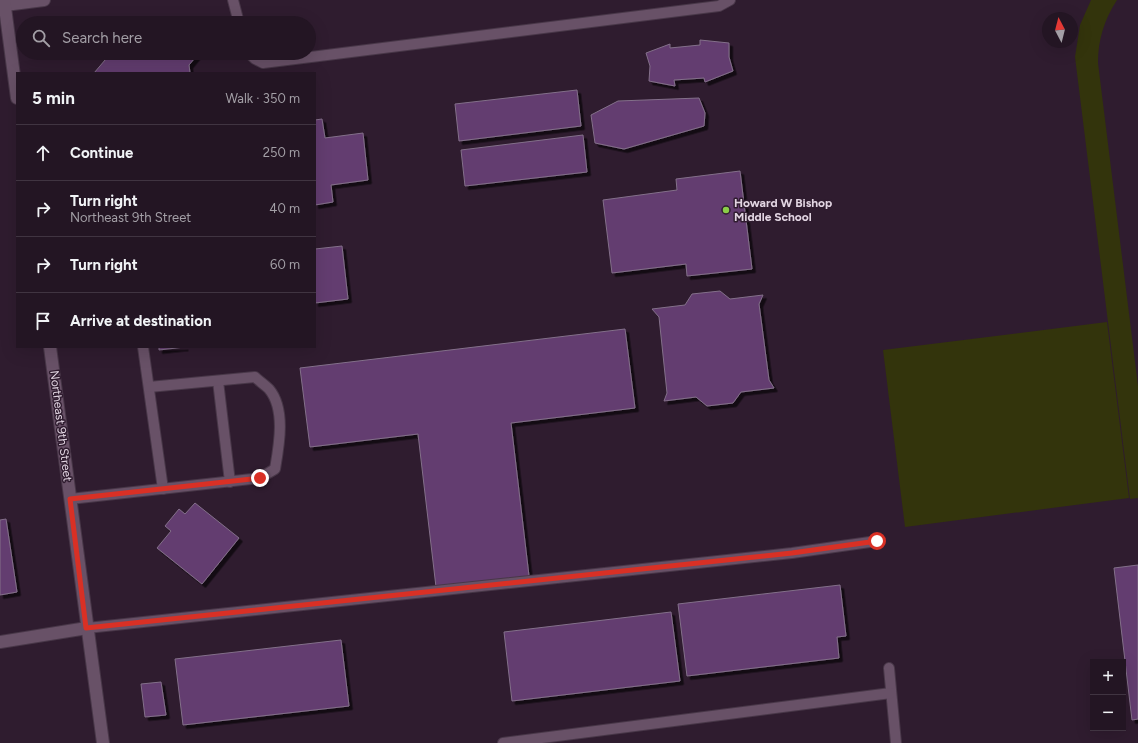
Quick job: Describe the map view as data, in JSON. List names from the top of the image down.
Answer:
{
  "streets": {
    "street": ["Northeast 9th Street"]
  },
  "places": ["Howard W Bishop Middle School"],
  "north": "top",
  "page": {
    "search": "Search here",
    "heading": ["5 min", "Walk · 350 m"],
    "list": [
      ["Continue", "250 m"],
      ["Turn right", "Northeast 9th Street", "40 m"],
      ["Turn right", "60 m"],
      "Arrive at destination"
    ],
    "map_buttons": ["+", "−"]
  }
}
